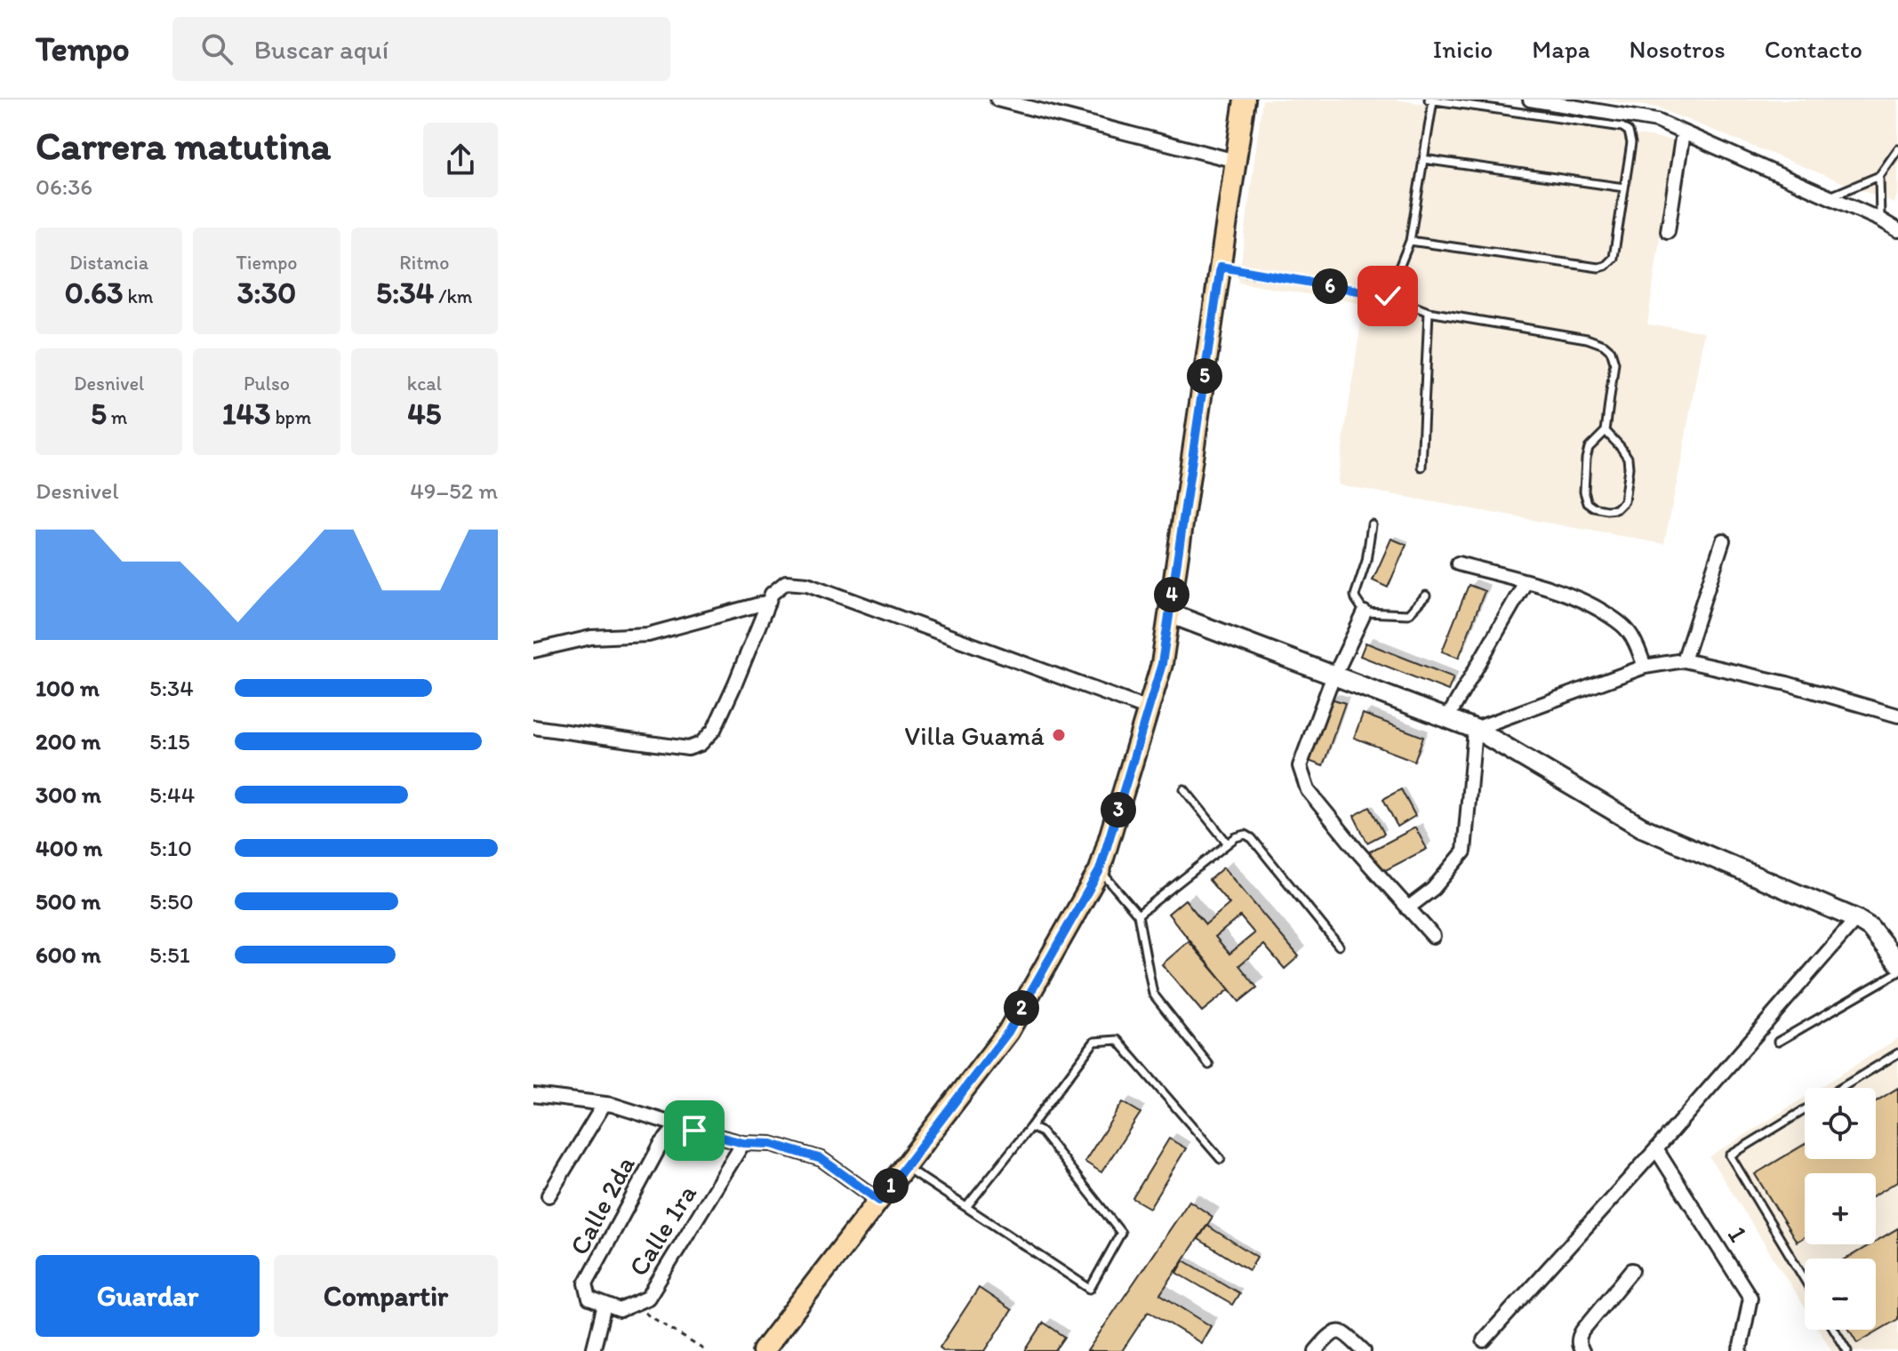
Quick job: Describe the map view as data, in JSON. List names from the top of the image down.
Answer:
{
  "streets": {
    "street": ["Calle 2da", "Calle 1ra", "1"]
  },
  "crossings": [
    ["Calle 2da", "Calle 1ra"]
  ],
  "places": ["Villa Guamá"],
  "page": {
    "header": "Tempo",
    "search": "Buscar aquí",
    "nav": [
      "Inicio",
      "Mapa",
      "Nosotros",
      "Contacto"
    ],
    "heading": ["Carrera matutina", "06:36"],
    "stats": [
      ["Distancia", "0.63 km"],
      ["Tiempo", "3:30"],
      ["Ritmo", "5:34 /km"],
      ["Desnivel", "5 m"],
      ["Pulso", "143 bpm"],
      ["kcal", "45"]
    ],
    "pins": [
      "6",
      "5",
      "4",
      "3",
      "2",
      "1"
    ],
    "chart": ["Desnivel", "49–52 m"],
    "list": [
      {
        "name": "100 m",
        "note": "5:34"
      },
      {
        "name": "200 m",
        "note": "5:15"
      },
      {
        "name": "300 m",
        "note": "5:44"
      },
      {
        "name": "400 m",
        "note": "5:10"
      },
      {
        "name": "500 m",
        "note": "5:50"
      },
      {
        "name": "600 m",
        "note": "5:51"
      }
    ],
    "map_buttons": ["+", "−"],
    "buttons": ["Guardar", "Compartir"]
  }
}
